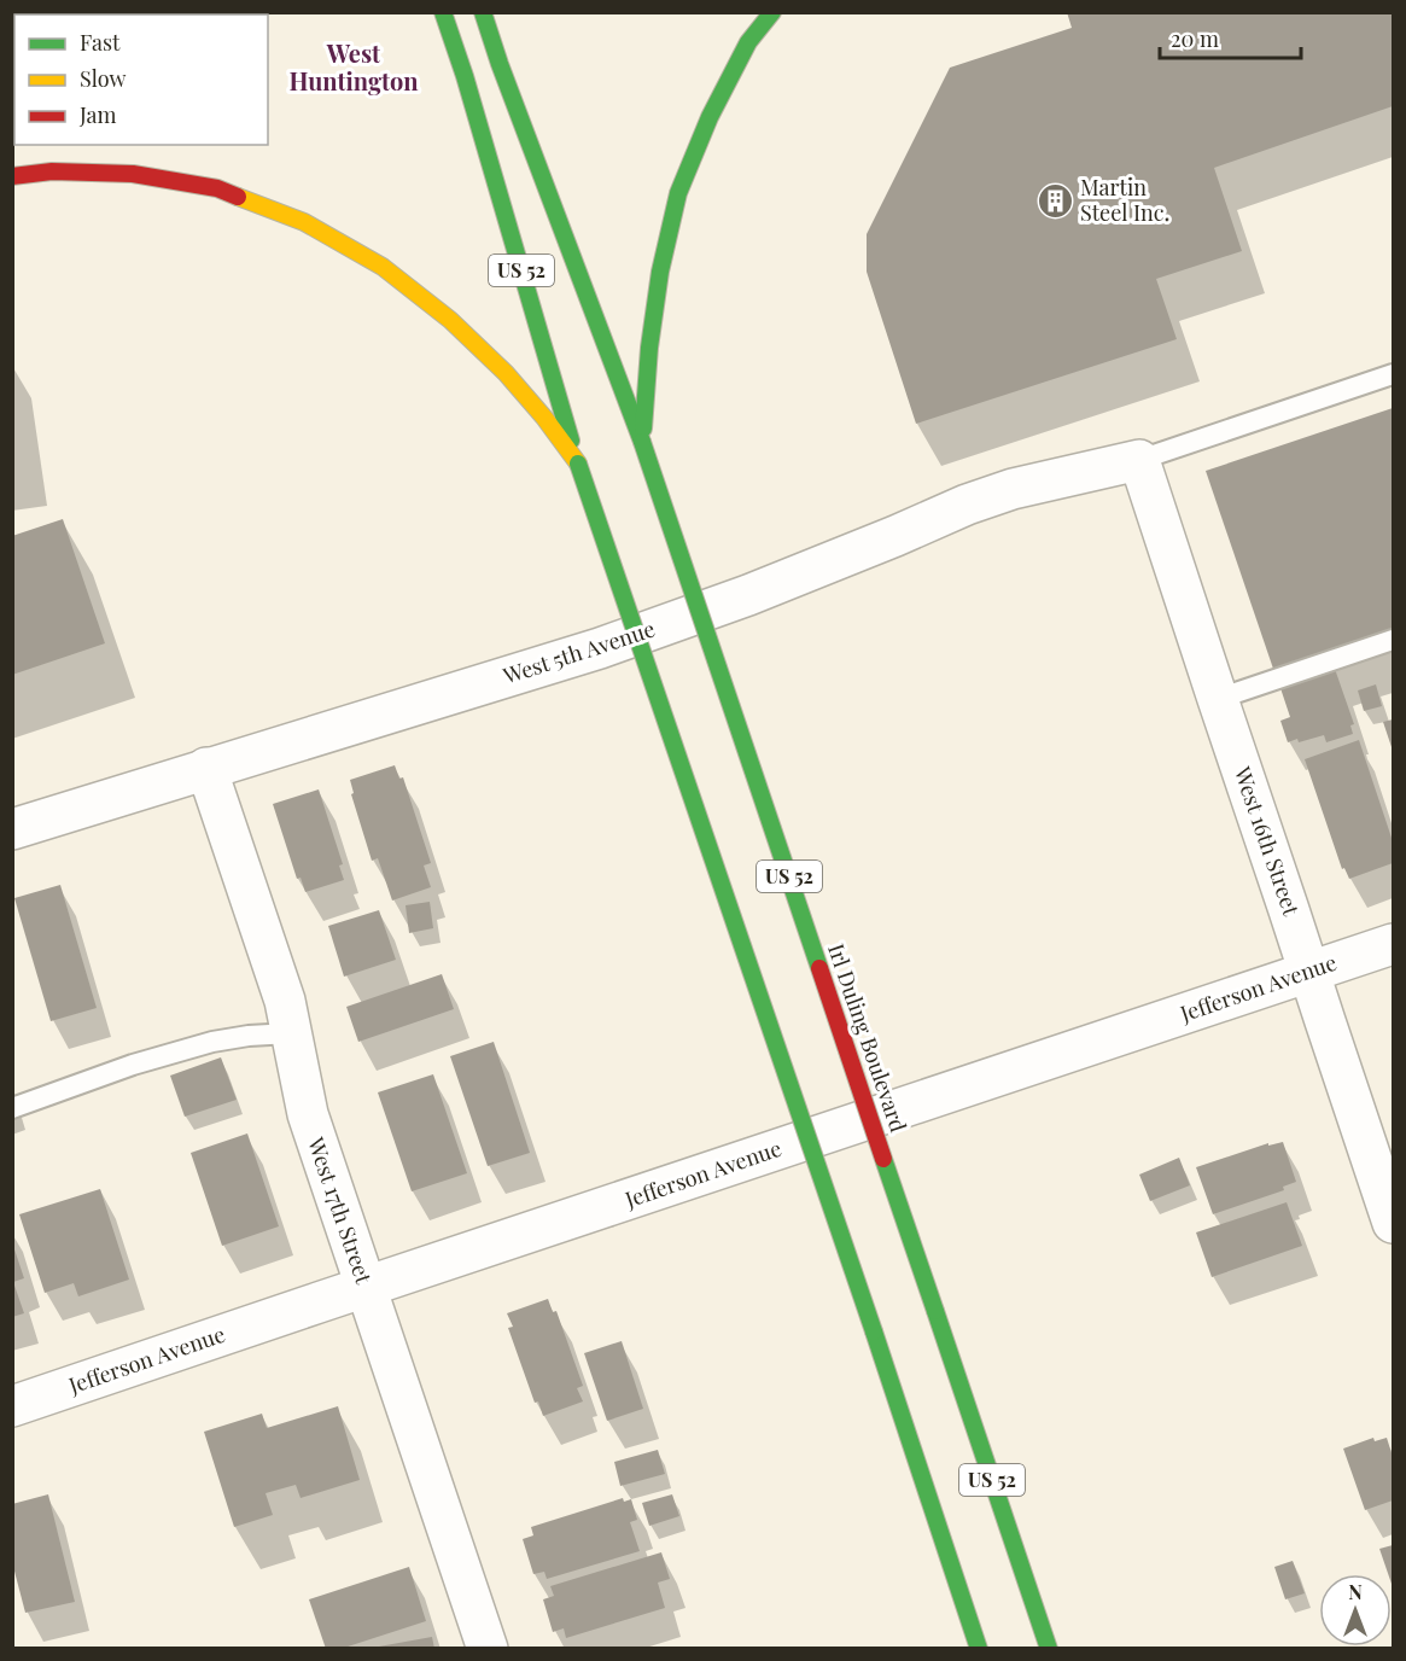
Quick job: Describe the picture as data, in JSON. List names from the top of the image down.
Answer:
{
  "streets": {
    "main road": ["US 52", "Irl Duling Boulevard"],
    "street": [
      "West 5th Avenue",
      "West 16th Street",
      "Jefferson Avenue",
      "West 17th Street"
    ]
  },
  "crossings": [
    ["US 52", "Irl Duling Boulevard"],
    ["West 5th Avenue", "West 16th Street"],
    ["West 5th Avenue", "West 17th Street"],
    ["West 16th Street", "Jefferson Avenue"],
    ["Jefferson Avenue", "West 17th Street"]
  ],
  "districts": ["West Huntington"],
  "places": {
    "building": ["Martin Steel Inc."]
  },
  "legend": ["Fast", "Slow", "Jam"],
  "scale_bar": "20 m",
  "north": "top"
}
